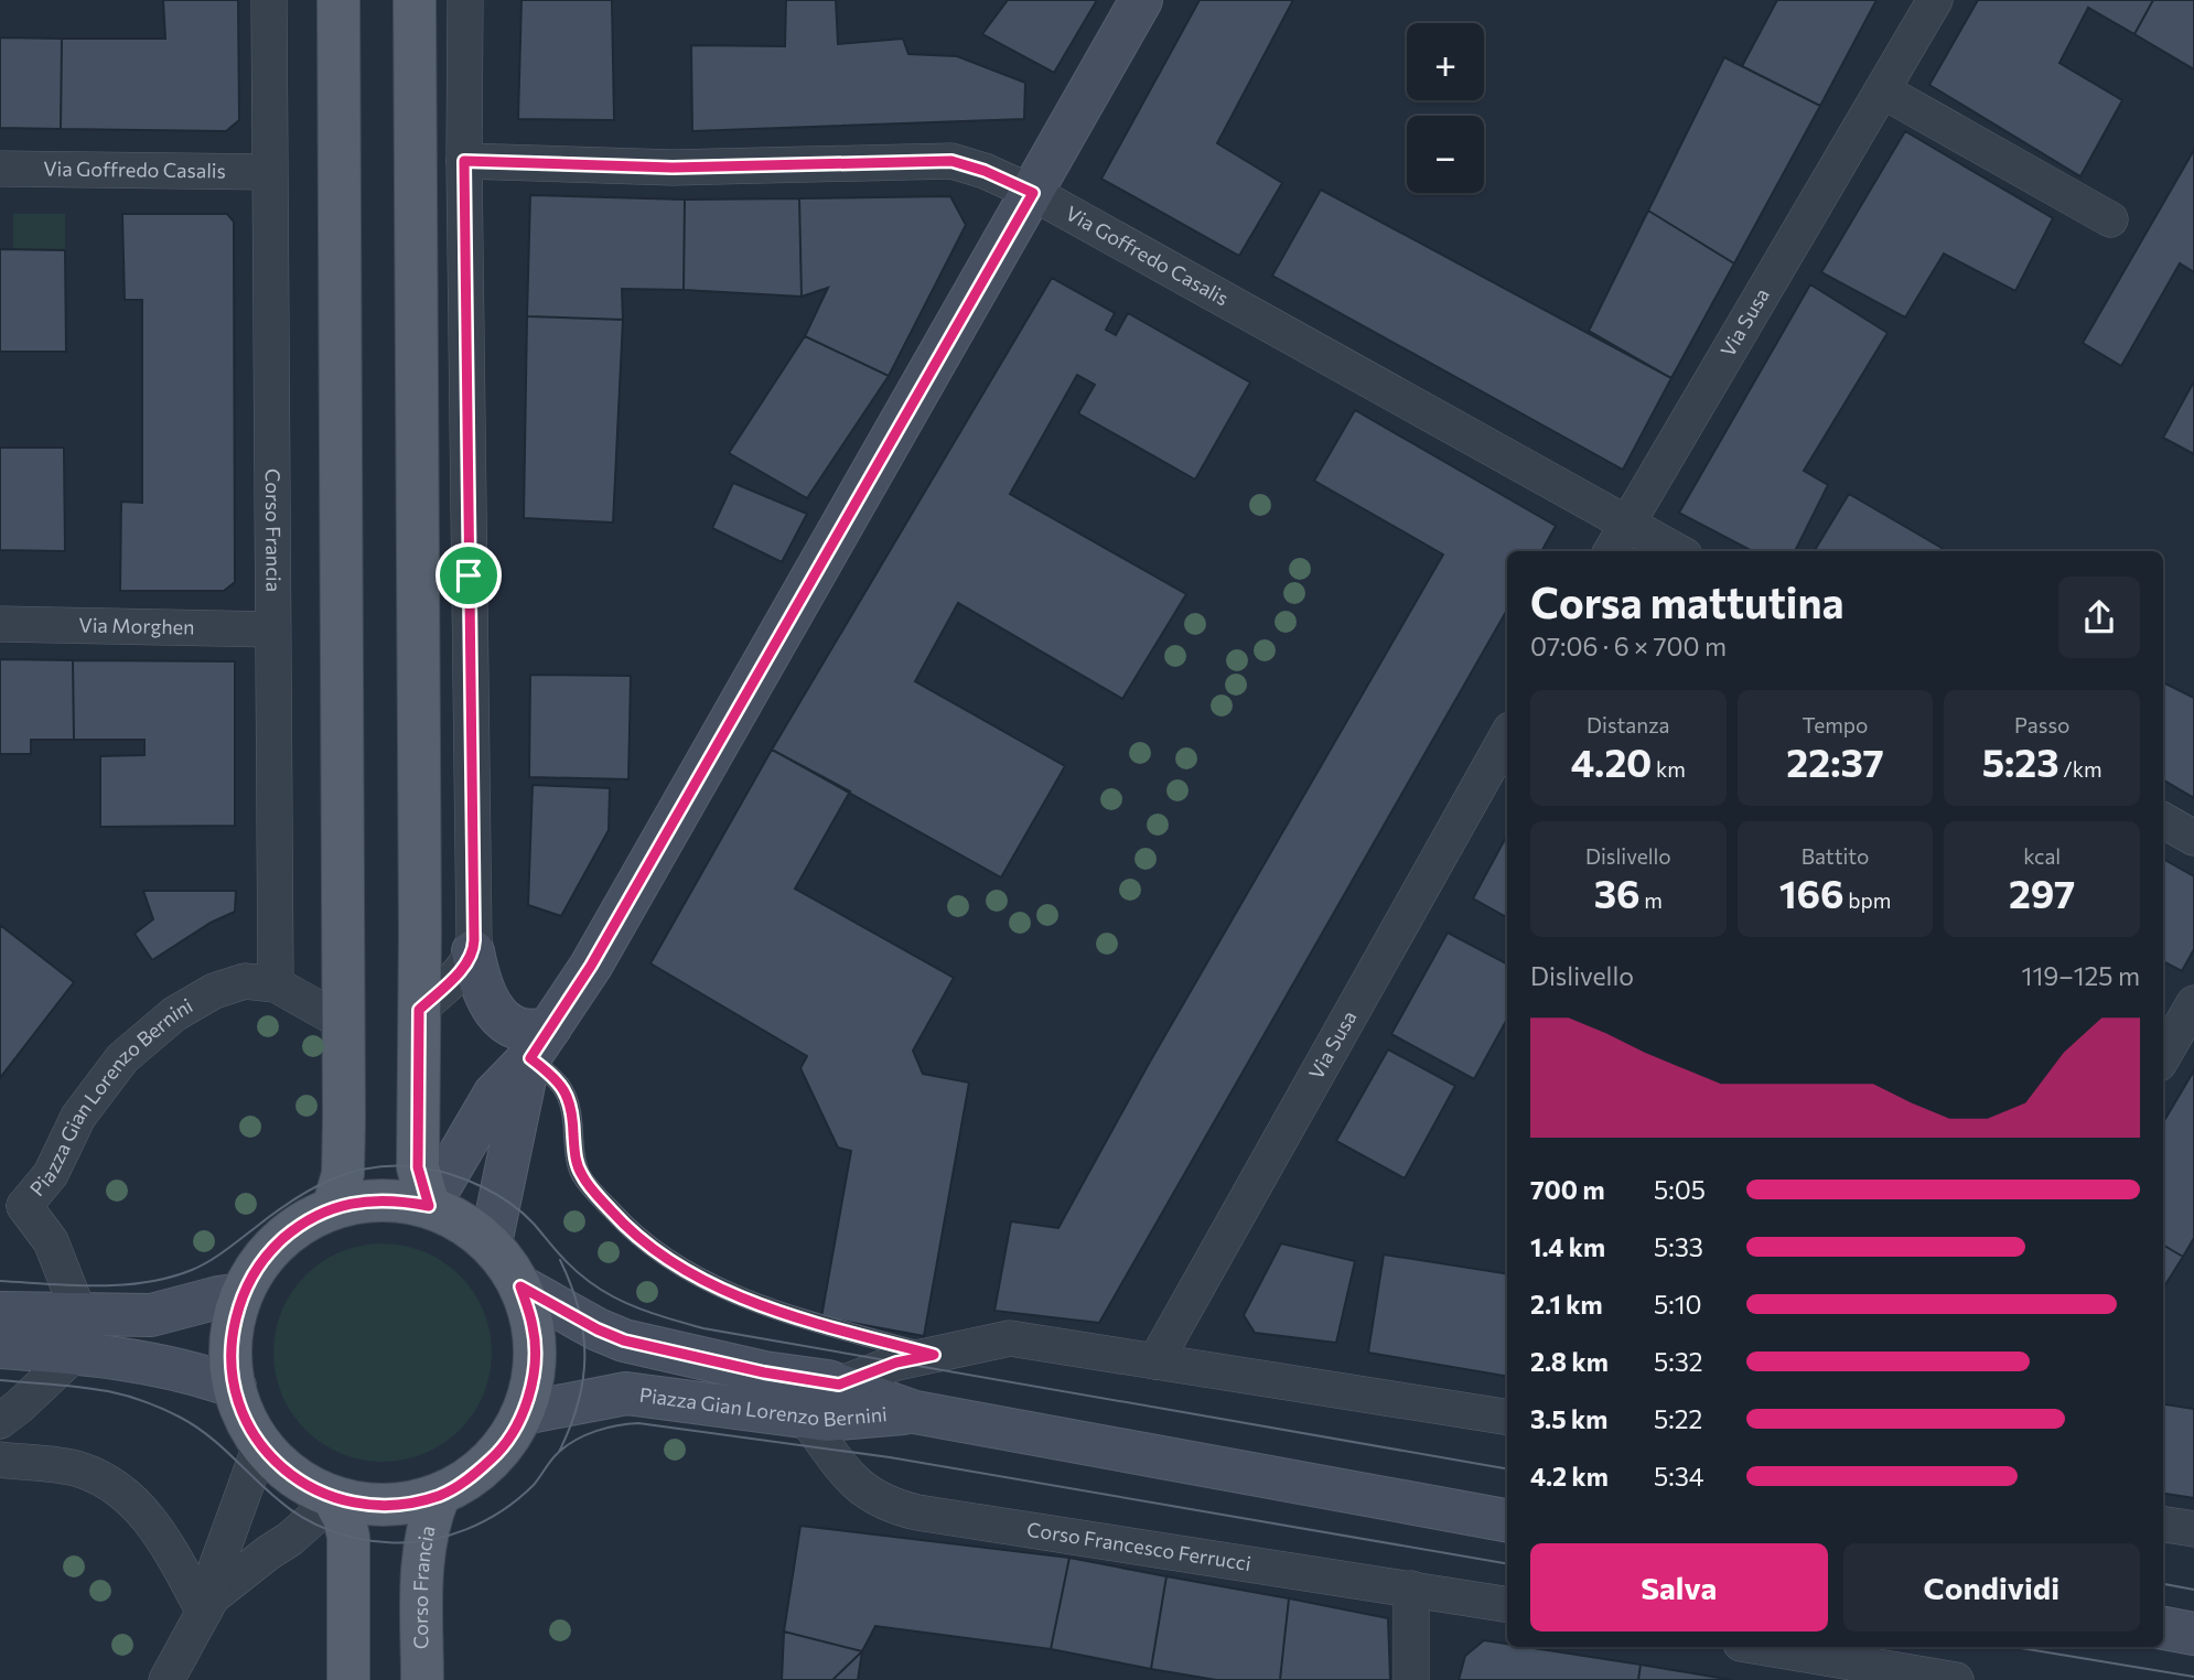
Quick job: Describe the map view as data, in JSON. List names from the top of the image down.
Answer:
{
  "streets": {
    "main road": ["Corso Francia", "Piazza Gian Lorenzo Bernini"],
    "street": [
      "Via Goffredo Casalis",
      "Via Susa",
      "Via Morghen",
      "Corso Francesco Ferrucci"
    ]
  },
  "crossings": [
    ["Via Goffredo Casalis", "Via Susa"],
    ["Via Goffredo Casalis", "Corso Francia"],
    ["Corso Francia", "Via Morghen"],
    ["Corso Francia", "Piazza Gian Lorenzo Bernini"],
    ["Piazza Gian Lorenzo Bernini", "Corso Francesco Ferrucci"]
  ],
  "page": {
    "map_buttons": ["+", "−"],
    "heading": ["Corsa mattutina", "07:06 · 6 × 700 m"],
    "stats": [
      ["Distanza", "4.20 km"],
      ["Tempo", "22:37"],
      ["Passo", "5:23 /km"],
      ["Dislivello", "36 m"],
      ["Battito", "166 bpm"],
      ["kcal", "297"]
    ],
    "chart": ["Dislivello", "119–125 m"],
    "list": [
      {
        "name": "700 m",
        "note": "5:05"
      },
      {
        "name": "1.4 km",
        "note": "5:33"
      },
      {
        "name": "2.1 km",
        "note": "5:10"
      },
      {
        "name": "2.8 km",
        "note": "5:32"
      },
      {
        "name": "3.5 km",
        "note": "5:22"
      },
      {
        "name": "4.2 km",
        "note": "5:34"
      }
    ],
    "buttons": ["Salva", "Condividi"]
  }
}
